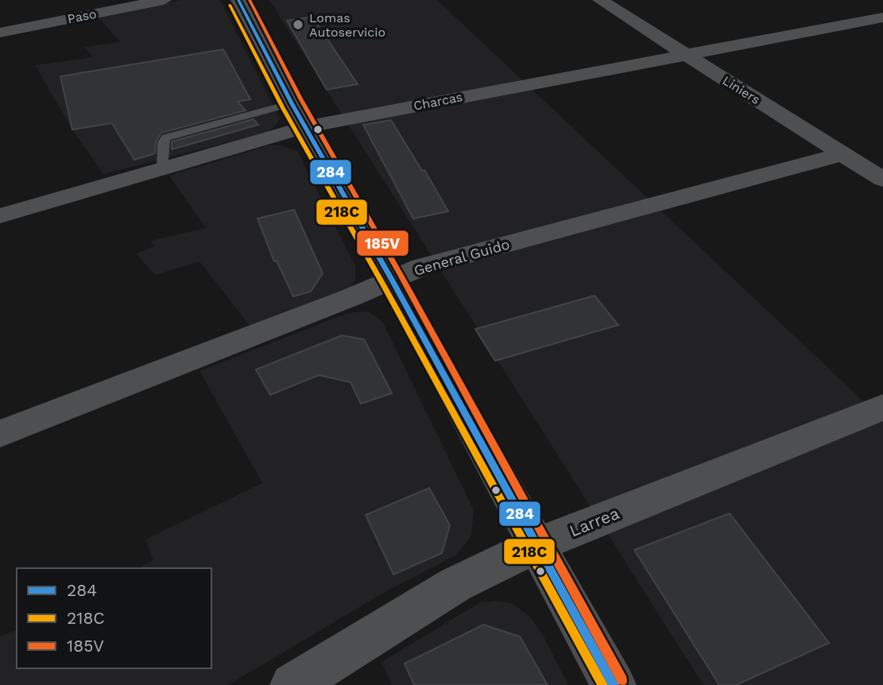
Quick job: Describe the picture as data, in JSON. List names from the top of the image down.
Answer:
{
  "streets": {
    "street": [
      "Paso",
      "Liniers",
      "Charcas",
      "General Guido",
      "Larrea"
    ]
  },
  "crossings": [
    ["Liniers", "Charcas"],
    ["Liniers", "General Guido"]
  ],
  "places": ["Lomas Autoservicio"],
  "lines": ["transit line 284", "transit line 185V", "transit line 218C"],
  "legend": ["284", "218C", "185V"]
}
